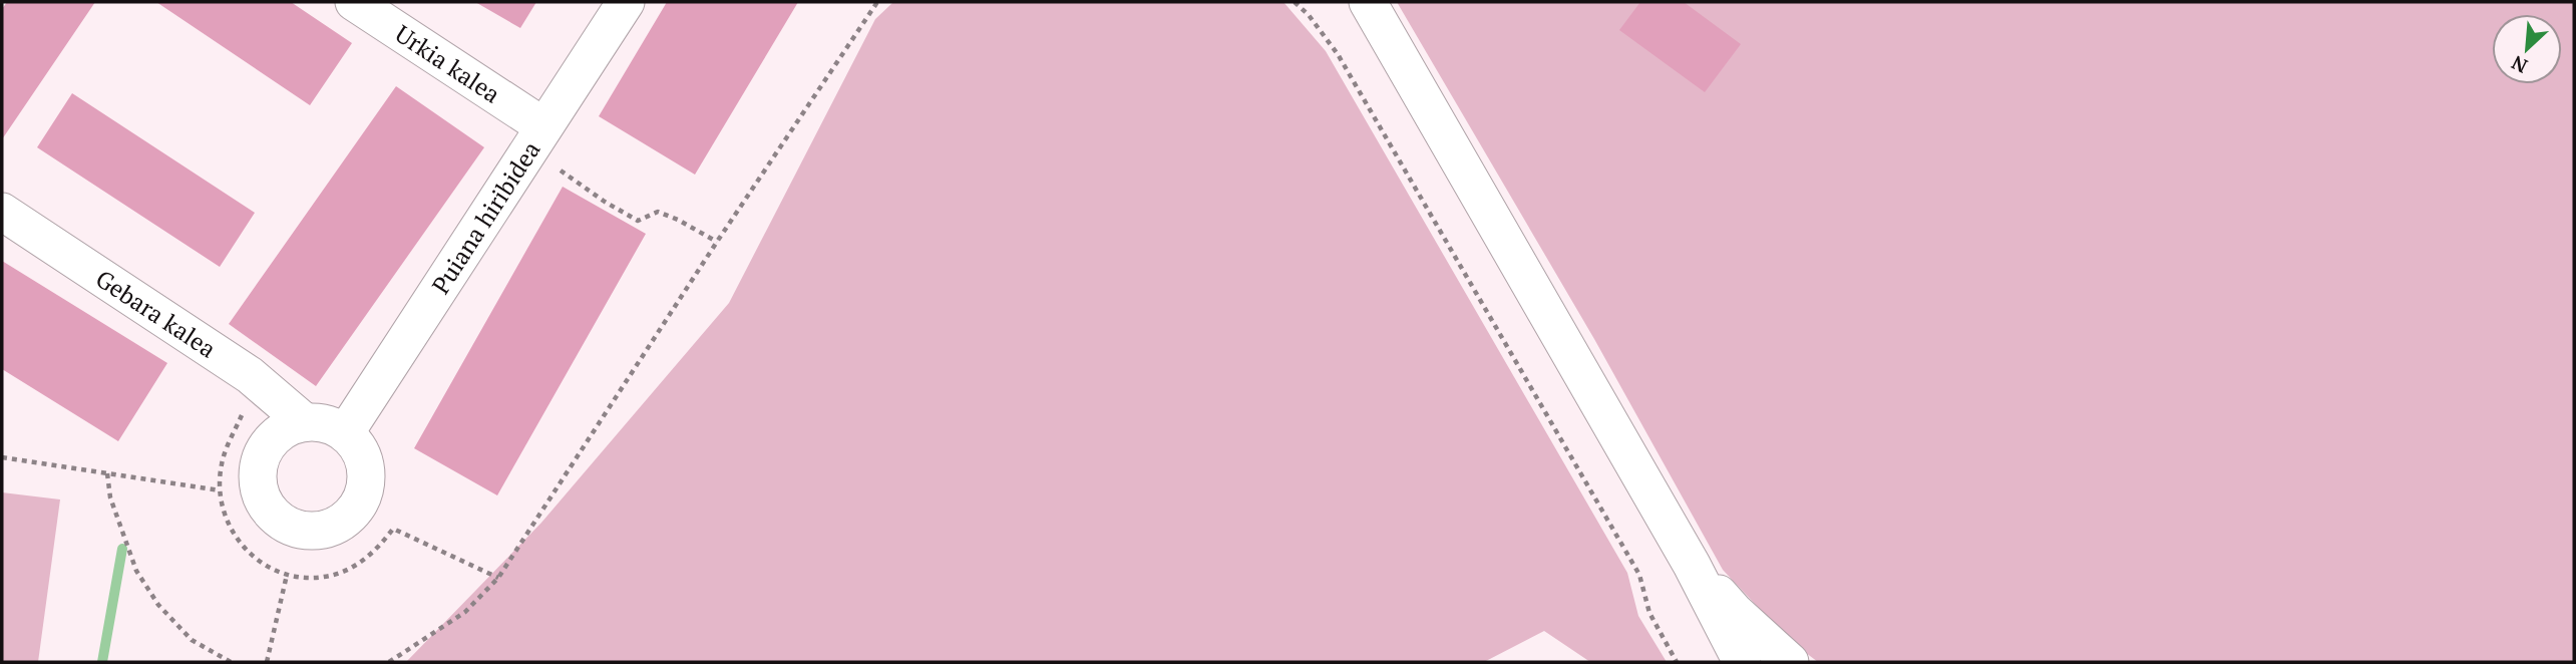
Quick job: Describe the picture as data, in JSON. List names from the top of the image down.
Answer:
{
  "streets": {
    "street": ["Urkia kalea", "Puiana hiribidea", "Gebara kalea"]
  },
  "crossings": [
    ["Urkia kalea", "Puiana hiribidea"],
    ["Puiana hiribidea", "Gebara kalea"]
  ],
  "north": "bottom left"
}
